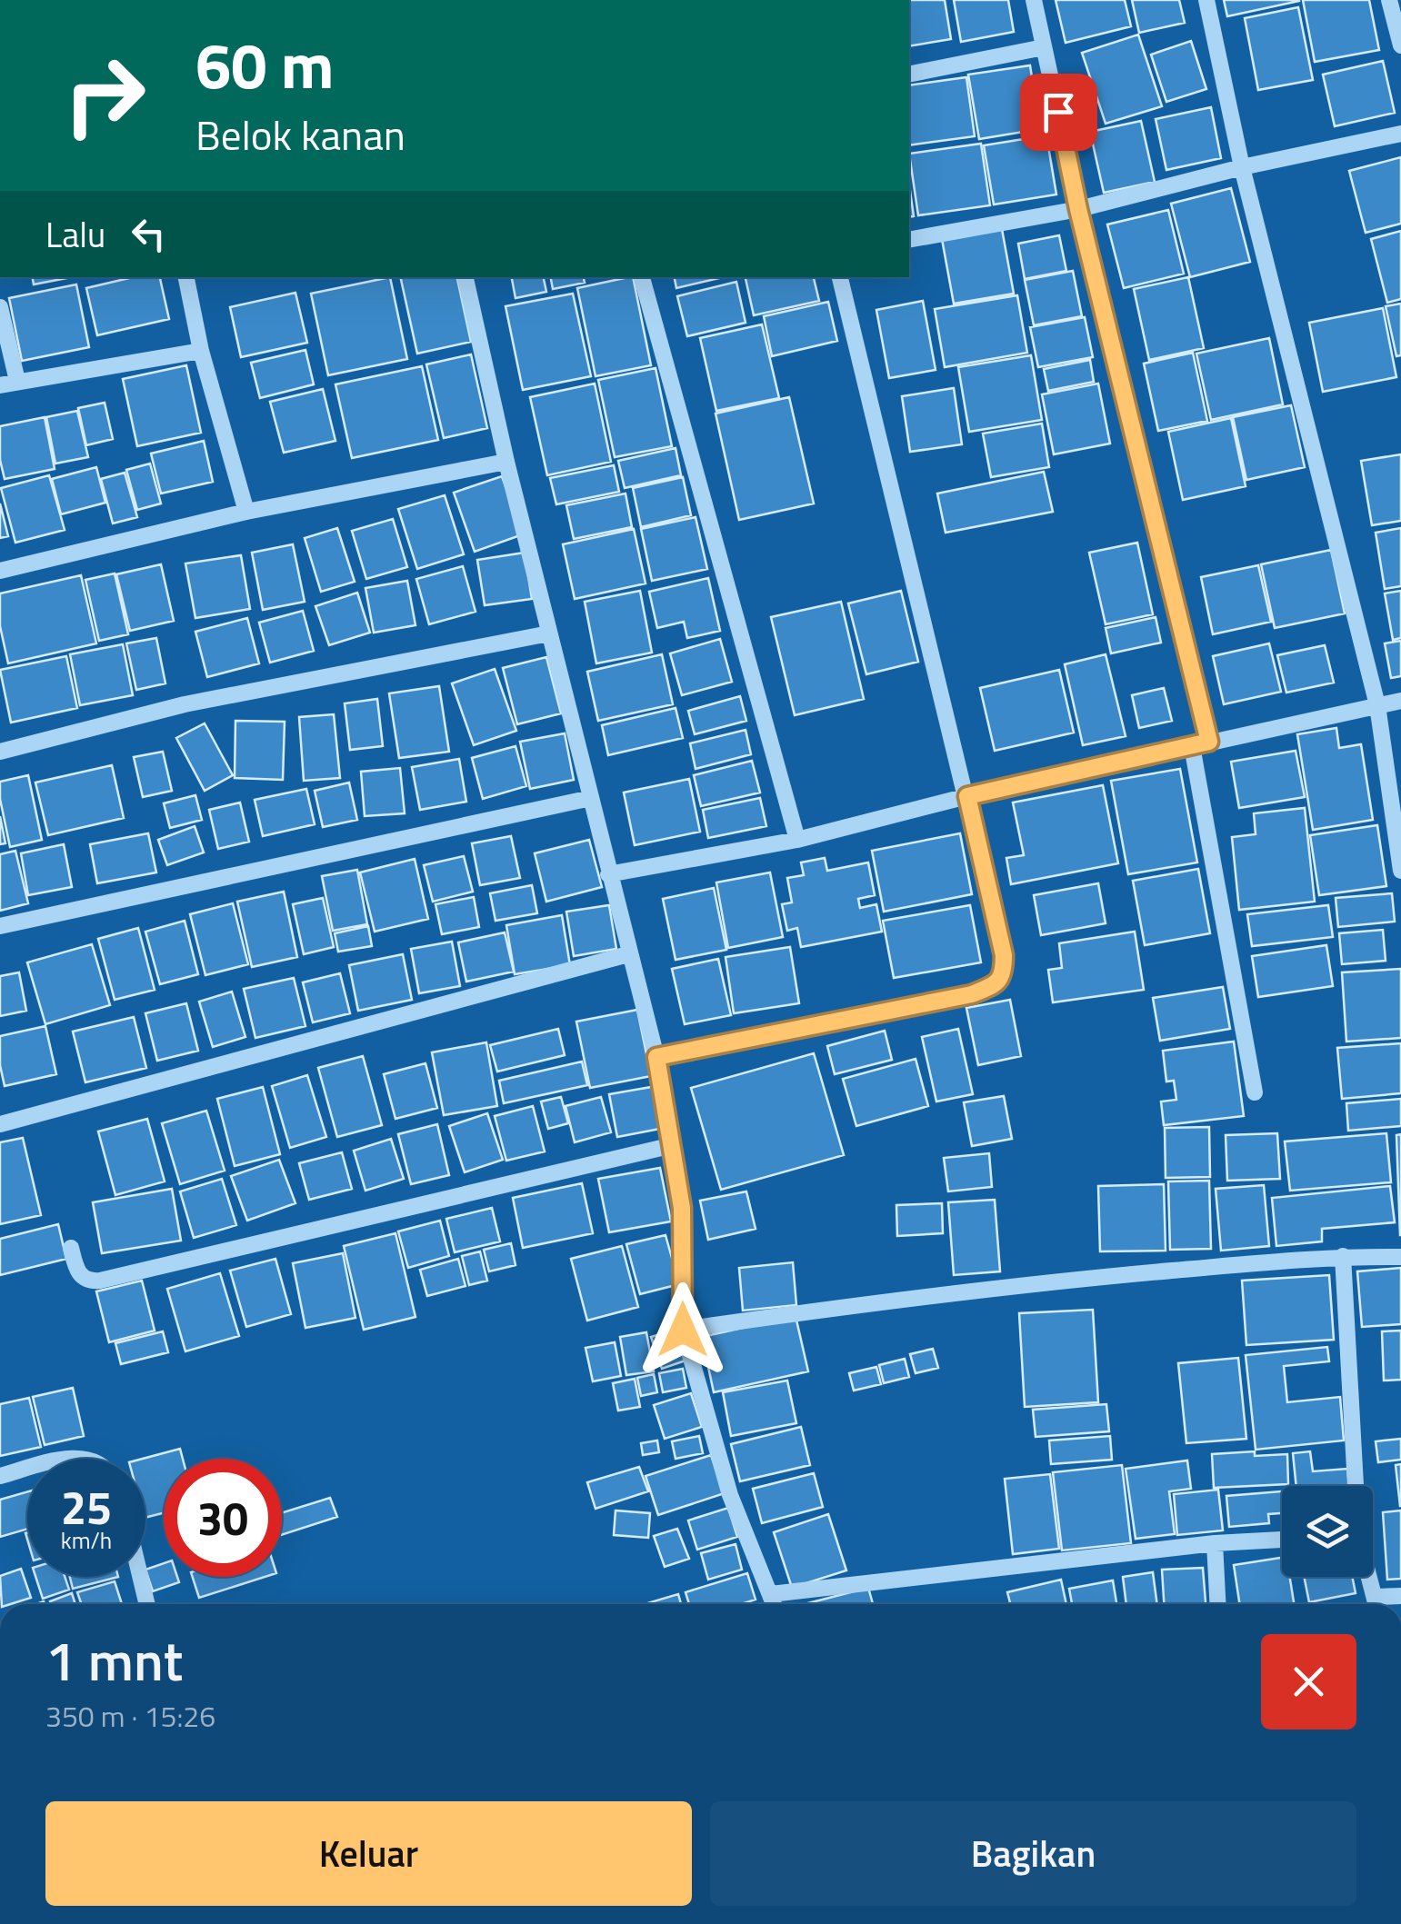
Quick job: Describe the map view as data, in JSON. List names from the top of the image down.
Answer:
{
  "page": {
    "turn": ["60 m", "Belok kanan"],
    "then": "Lalu",
    "speed": "25 km/h",
    "limit": "30",
    "heading": ["1 mnt", "350 m · 15:26"],
    "buttons": ["Keluar", "Bagikan"]
  }
}
